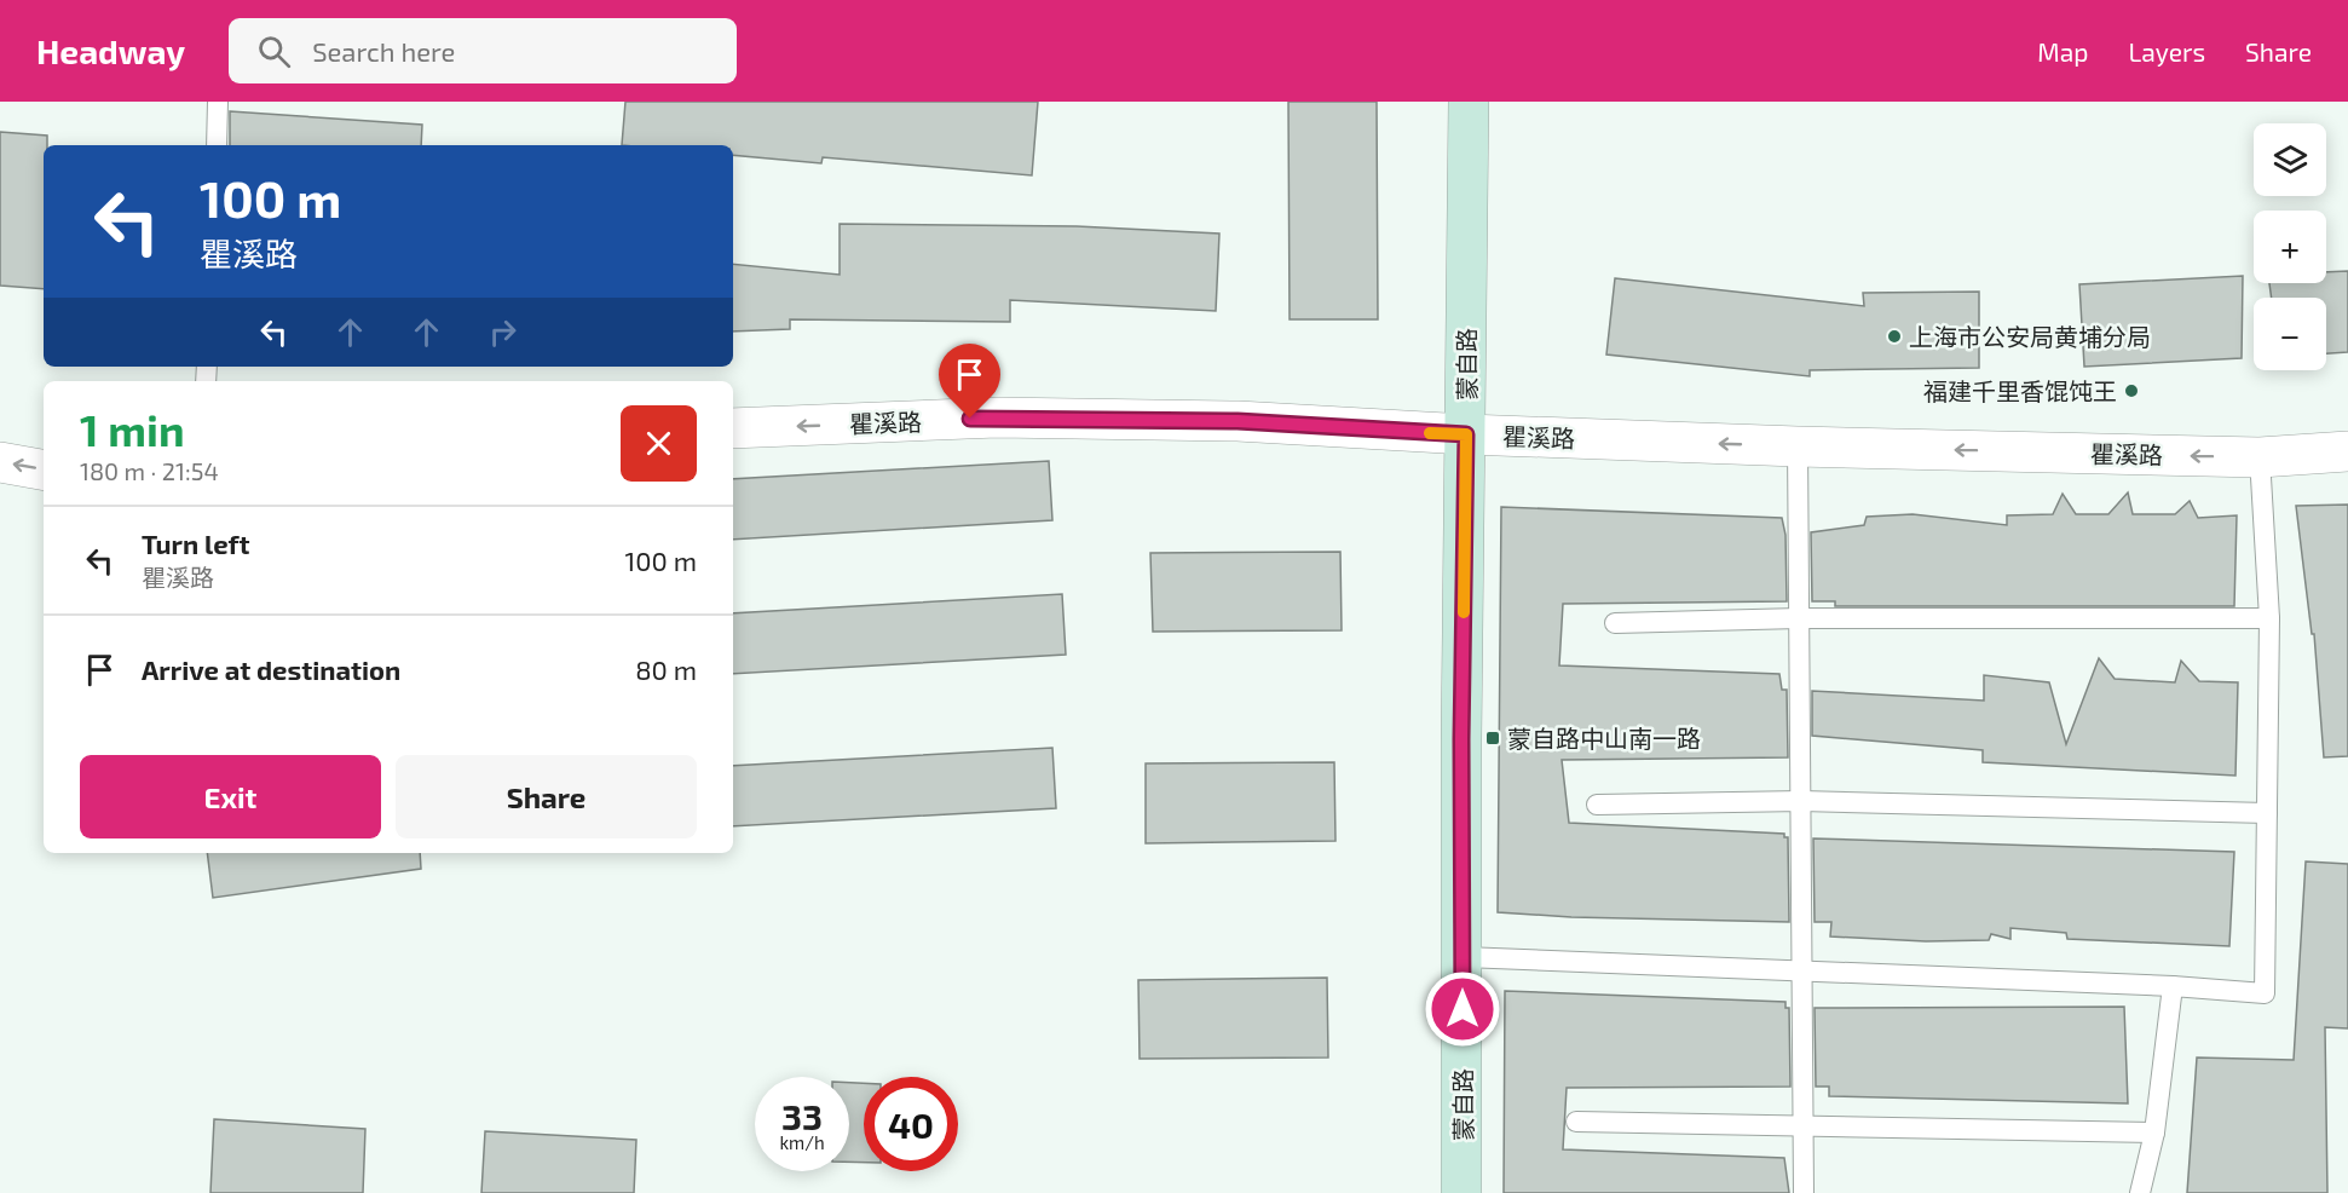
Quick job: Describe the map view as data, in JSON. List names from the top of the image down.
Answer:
{
  "streets": {
    "street": ["蒙自路", "瞿溪路"]
  },
  "crossings": [
    ["蒙自路", "瞿溪路"]
  ],
  "one_way": ["瞿溪路"],
  "places": {
    "other": ["上海市公安局黄埔分局", "福建千里香馄饨王"],
    "transit": ["蒙自路中山南一路"]
  },
  "page": {
    "header": "Headway",
    "search": "Search here",
    "nav": ["Map", "Layers", "Share"],
    "map_buttons": ["+", "−"],
    "turn": ["100 m", "瞿溪路"],
    "heading": ["1 min", "180 m · 21:54"],
    "list": [
      {
        "name": "Turn left",
        "note": "瞿溪路",
        "value": "100 m"
      },
      {
        "name": "Arrive at destination",
        "value": "80 m"
      }
    ],
    "buttons": ["Exit", "Share"],
    "speed": "33 km/h",
    "limit": "40"
  }
}
